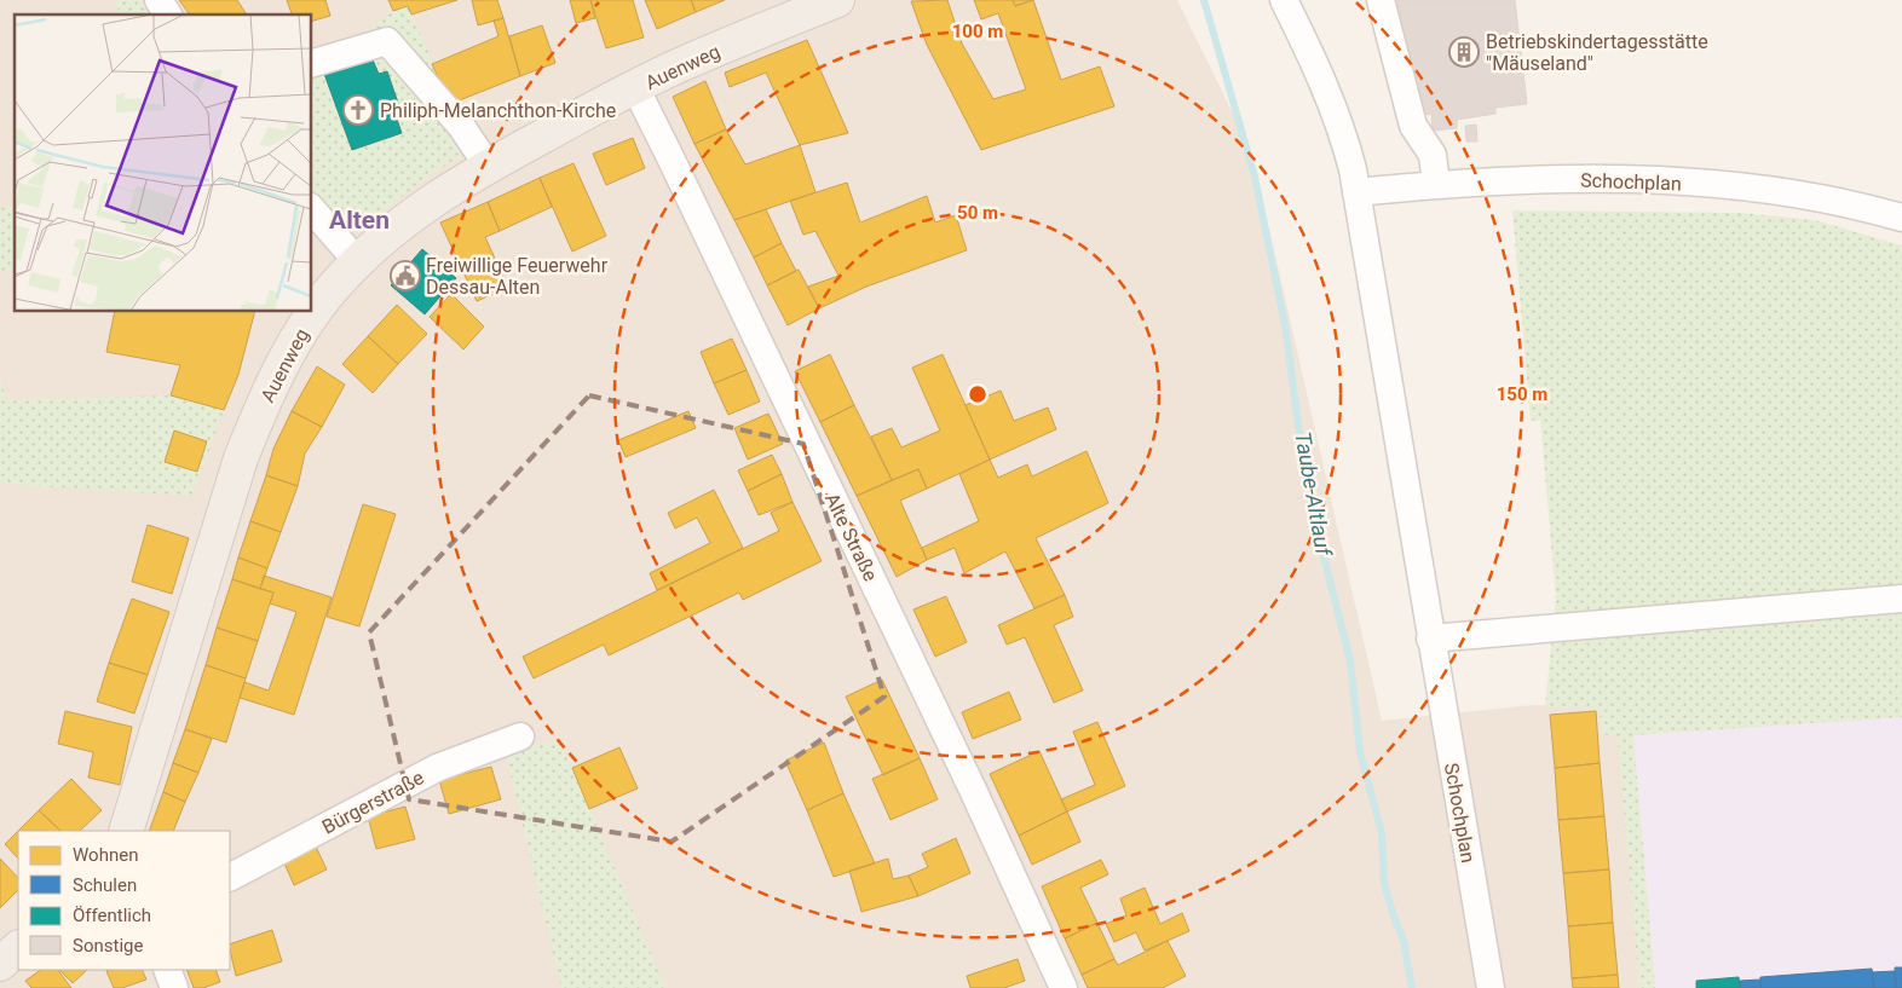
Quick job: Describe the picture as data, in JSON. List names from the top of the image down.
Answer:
{
  "streets": {
    "main road": ["Auenweg"],
    "street": ["Schochplan", "Alte Straße", "Bürgerstraße"]
  },
  "crossings": [
    ["Auenweg", "Alte Straße"]
  ],
  "districts": ["Alten"],
  "water": ["Taube-Altlauf"],
  "places": {
    "building": ["Betriebskindertagesstätte \"Mäuseland\""],
    "church": ["Philiph-Melanchthon-Kirche"],
    "public building": ["Freiwillige Feuerwehr Dessau-Alten"]
  },
  "legend": [
    "Wohnen",
    "Schulen",
    "Öffentlich",
    "Sonstige"
  ],
  "rings": ["100 m", "50 m", "150 m"]
}
